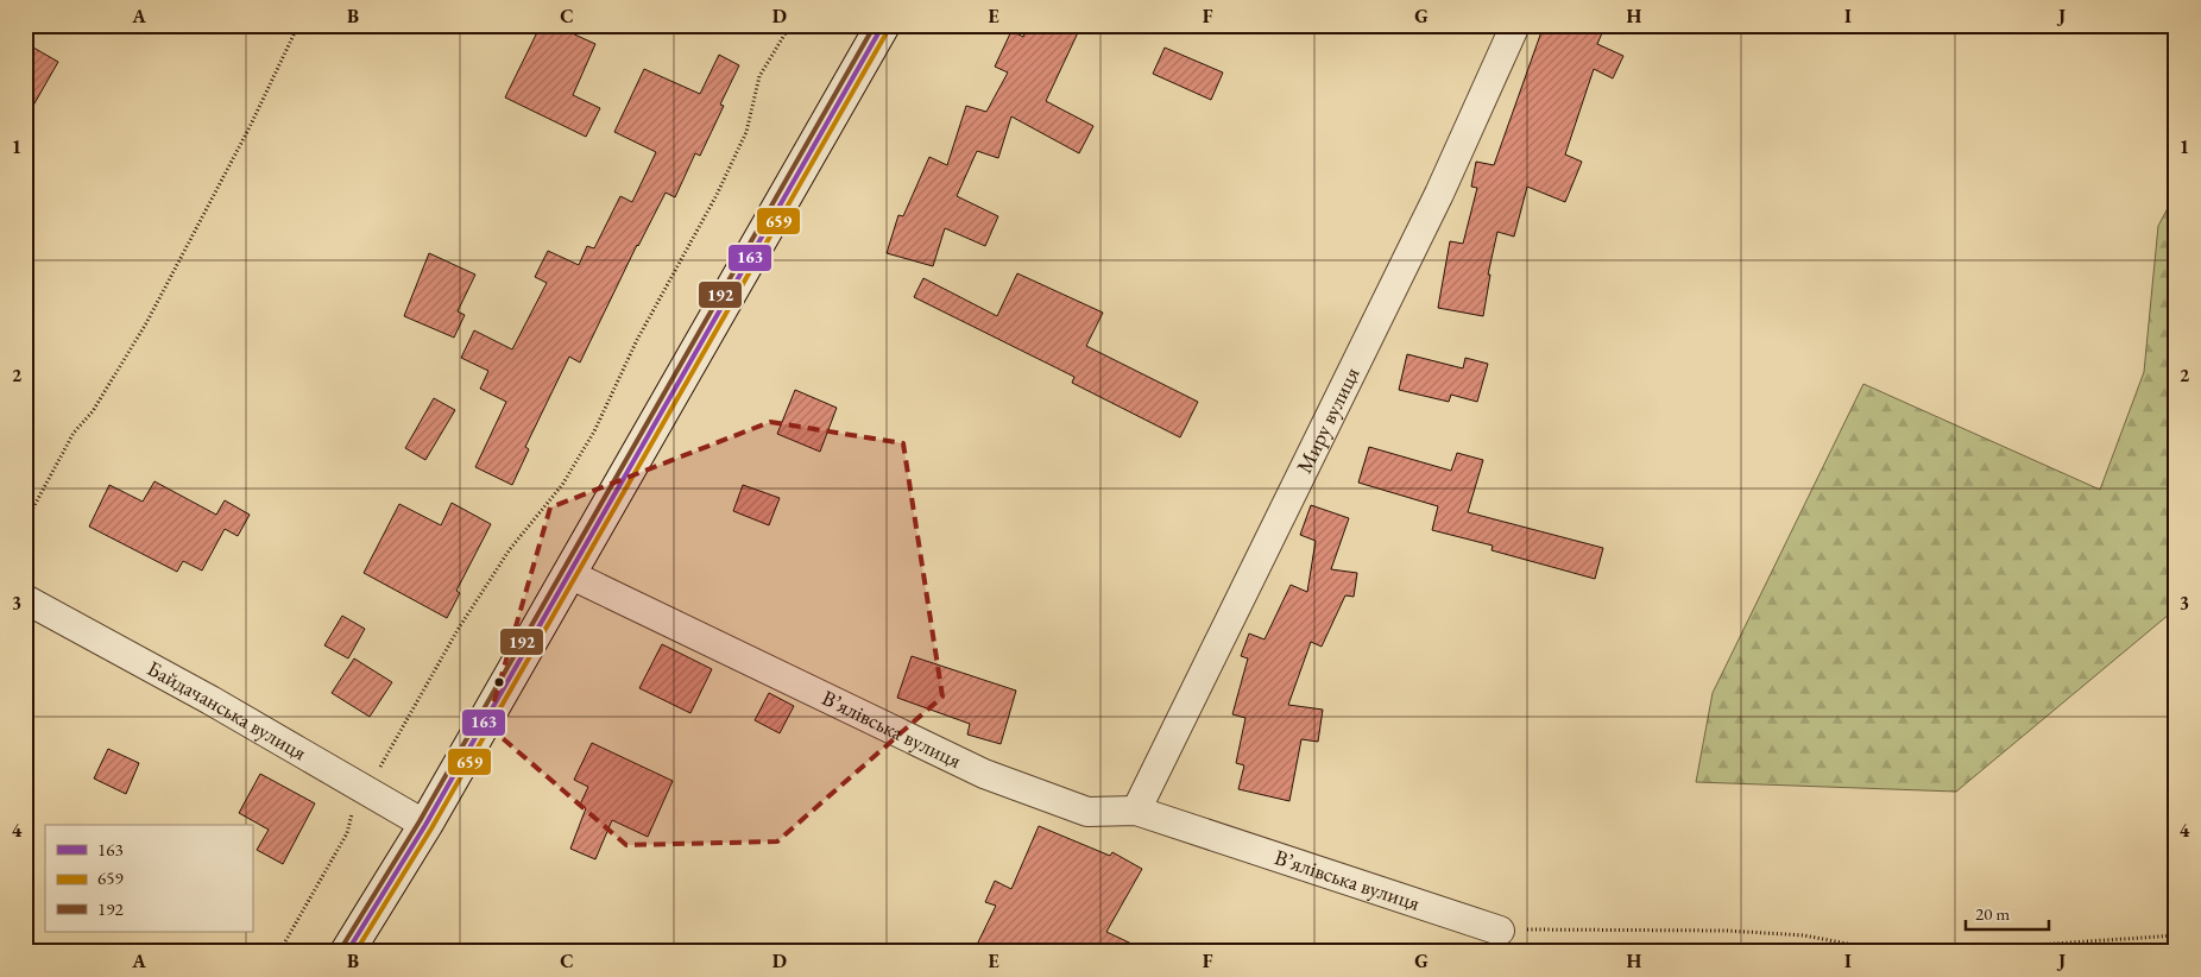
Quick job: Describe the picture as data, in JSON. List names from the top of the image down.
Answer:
{
  "streets": {
    "street": ["Миру вулиця", "Байдачанська вулиця", "В’ялівська вулиця"]
  },
  "crossings": [
    ["Миру вулиця", "В’ялівська вулиця"]
  ],
  "lines": ["transit line 163", "transit line 192", "transit line 659"],
  "legend": ["163", "659", "192"],
  "scale_bar": "20 m",
  "grid": {
    "columns": [
      "A",
      "B",
      "C",
      "D",
      "E",
      "F",
      "G",
      "H",
      "I",
      "J"
    ],
    "rows": [
      "1",
      "2",
      "3",
      "4"
    ]
  }
}
